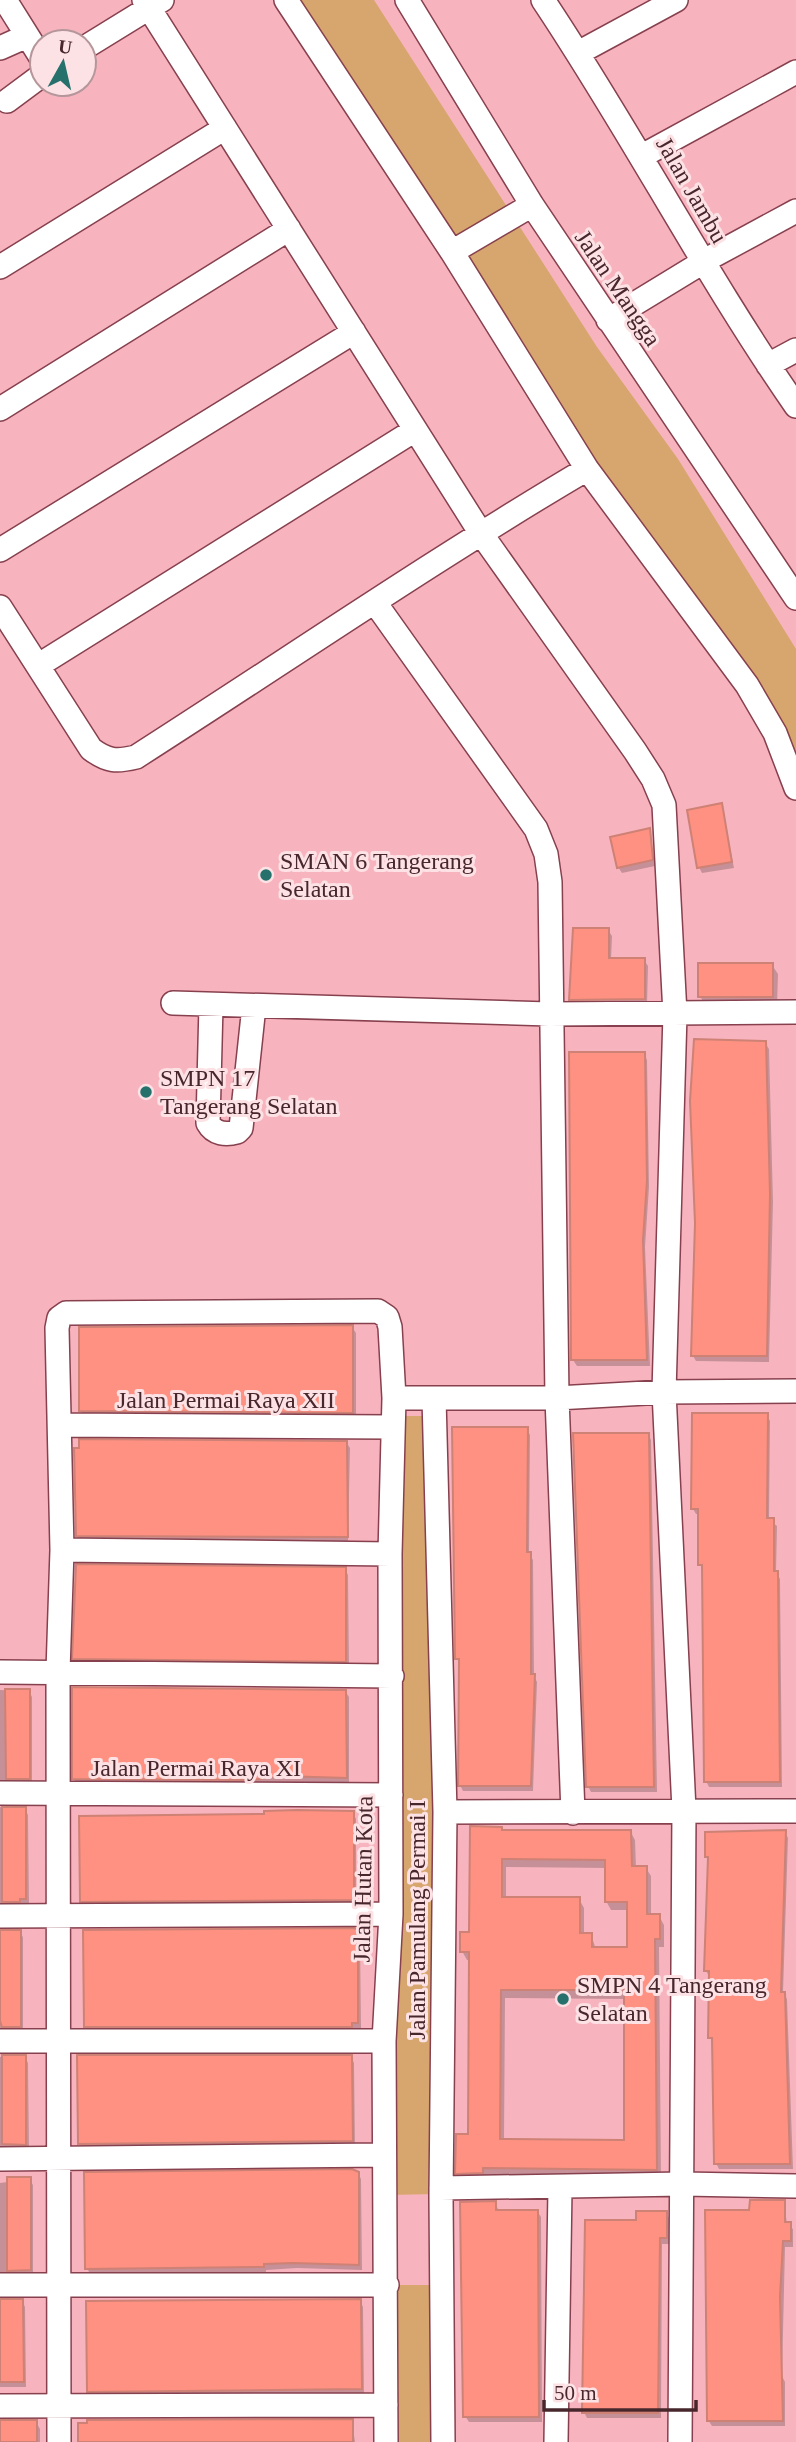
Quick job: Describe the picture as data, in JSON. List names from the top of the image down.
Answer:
{
  "streets": {
    "street": [
      "Jalan Jambu",
      "Jalan Mangga",
      "Jalan Permai Raya XII",
      "Jalan Permai Raya XI",
      "Jalan Hutan Kota",
      "Jalan Pamulang Permai I"
    ]
  },
  "crossings": [
    ["Jalan Permai Raya XII", "Jalan Hutan Kota"],
    ["Jalan Permai Raya XI", "Jalan Hutan Kota"]
  ],
  "places": ["SMAN 6 Tangerang Selatan", "SMPN 17 Tangerang Selatan", "SMPN 4 Tangerang Selatan"],
  "scale_bar": "50 m",
  "north": "top"
}
